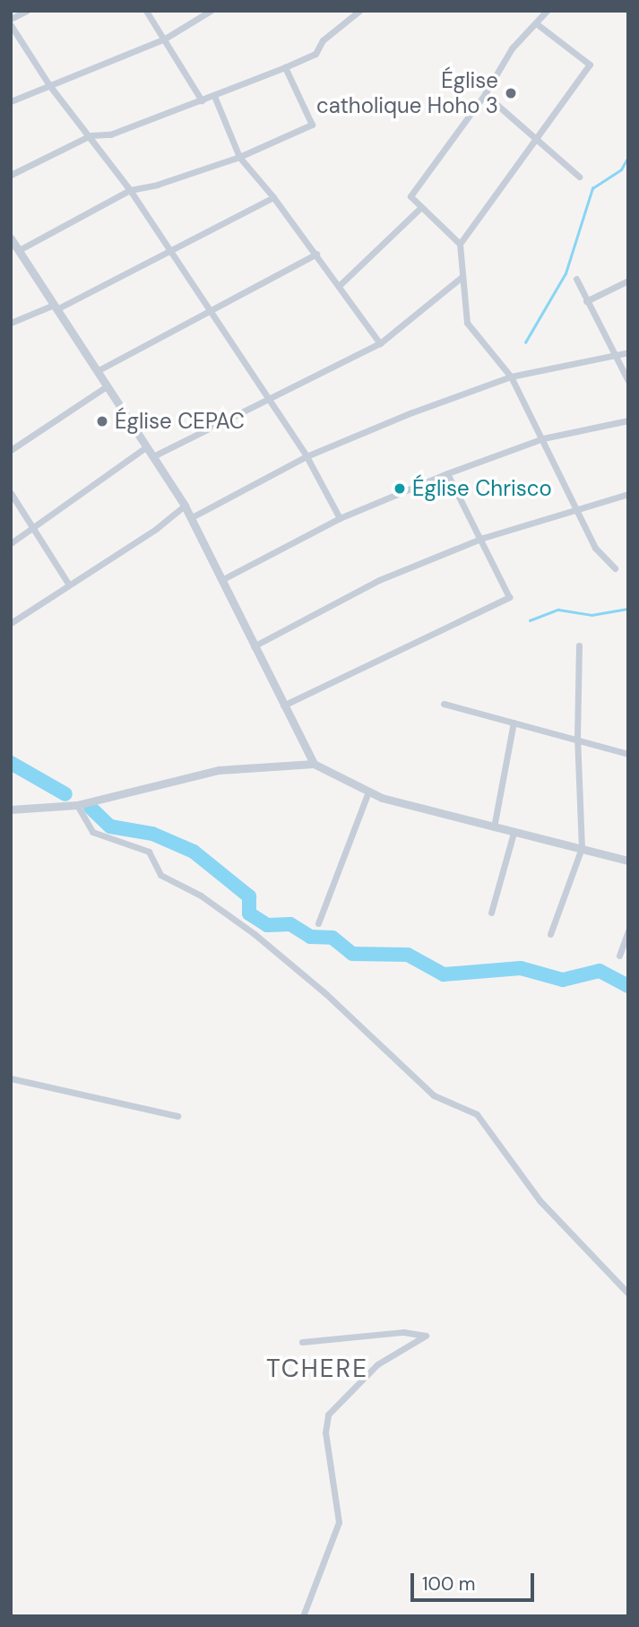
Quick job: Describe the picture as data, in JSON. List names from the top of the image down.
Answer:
{
  "districts": ["TCHERE"],
  "places": ["Église catholique Hoho 3", "Église CEPAC", "Église Chrisco"],
  "scale_bar": "100 m"
}
